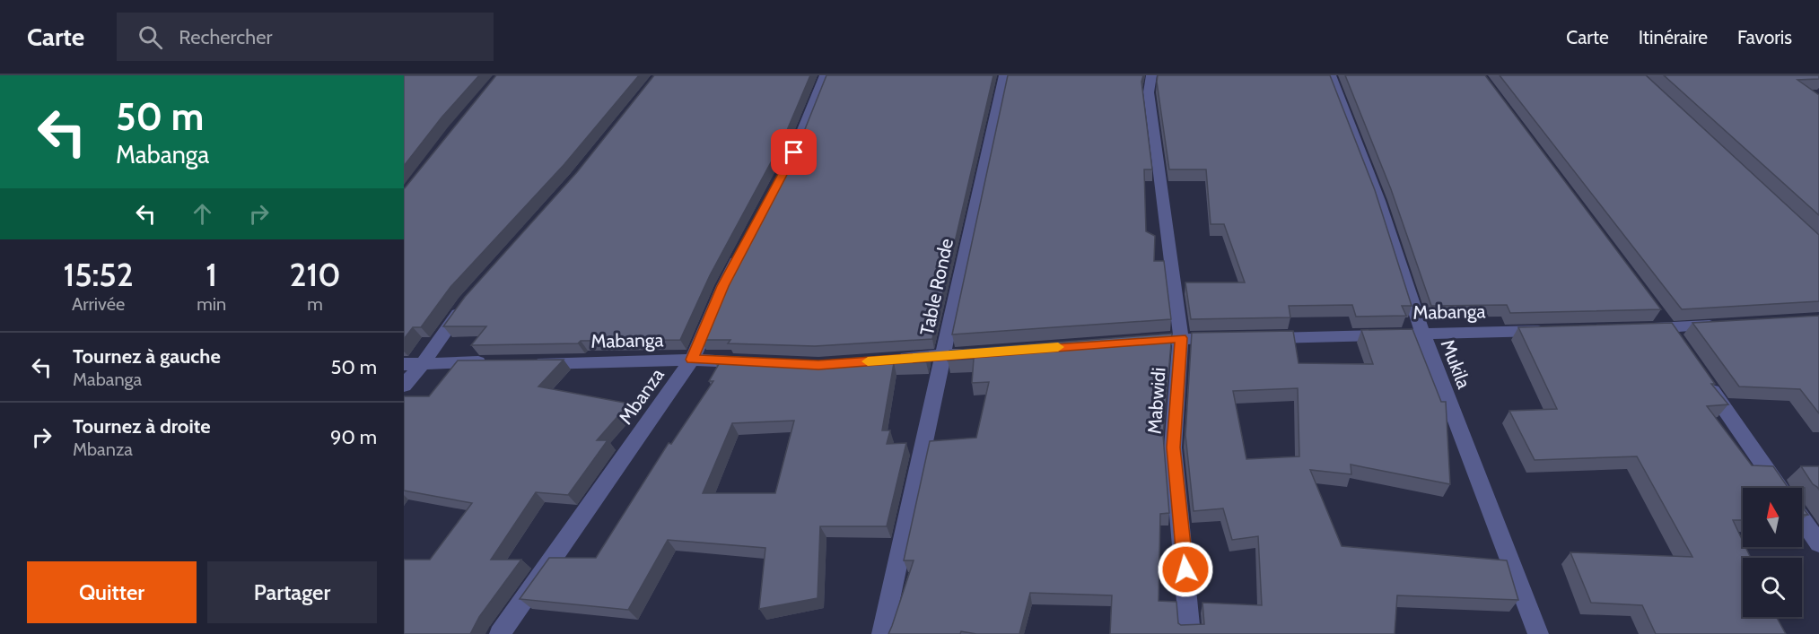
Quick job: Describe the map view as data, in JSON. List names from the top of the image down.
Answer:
{
  "streets": {
    "street": [
      "Table Ronde",
      "Mabanga",
      "Mukila",
      "Mbanza",
      "Mabwidi"
    ]
  },
  "crossings": [
    ["Mabanga", "Mukila"],
    ["Mabanga", "Mbanza"]
  ],
  "north": "top",
  "page": {
    "header": "Carte",
    "search": "Rechercher",
    "nav": ["Carte", "Itinéraire", "Favoris"],
    "turn": ["50 m", "Mabanga"],
    "eta": [
      "15:52",
      "Arrivée",
      "1",
      "min",
      "210",
      "m"
    ],
    "list": [
      {
        "name": "Tournez à gauche",
        "note": "Mabanga",
        "value": "50 m"
      },
      {
        "name": "Tournez à droite",
        "note": "Mbanza",
        "value": "90 m"
      }
    ],
    "buttons": ["Quitter", "Partager"]
  }
}
